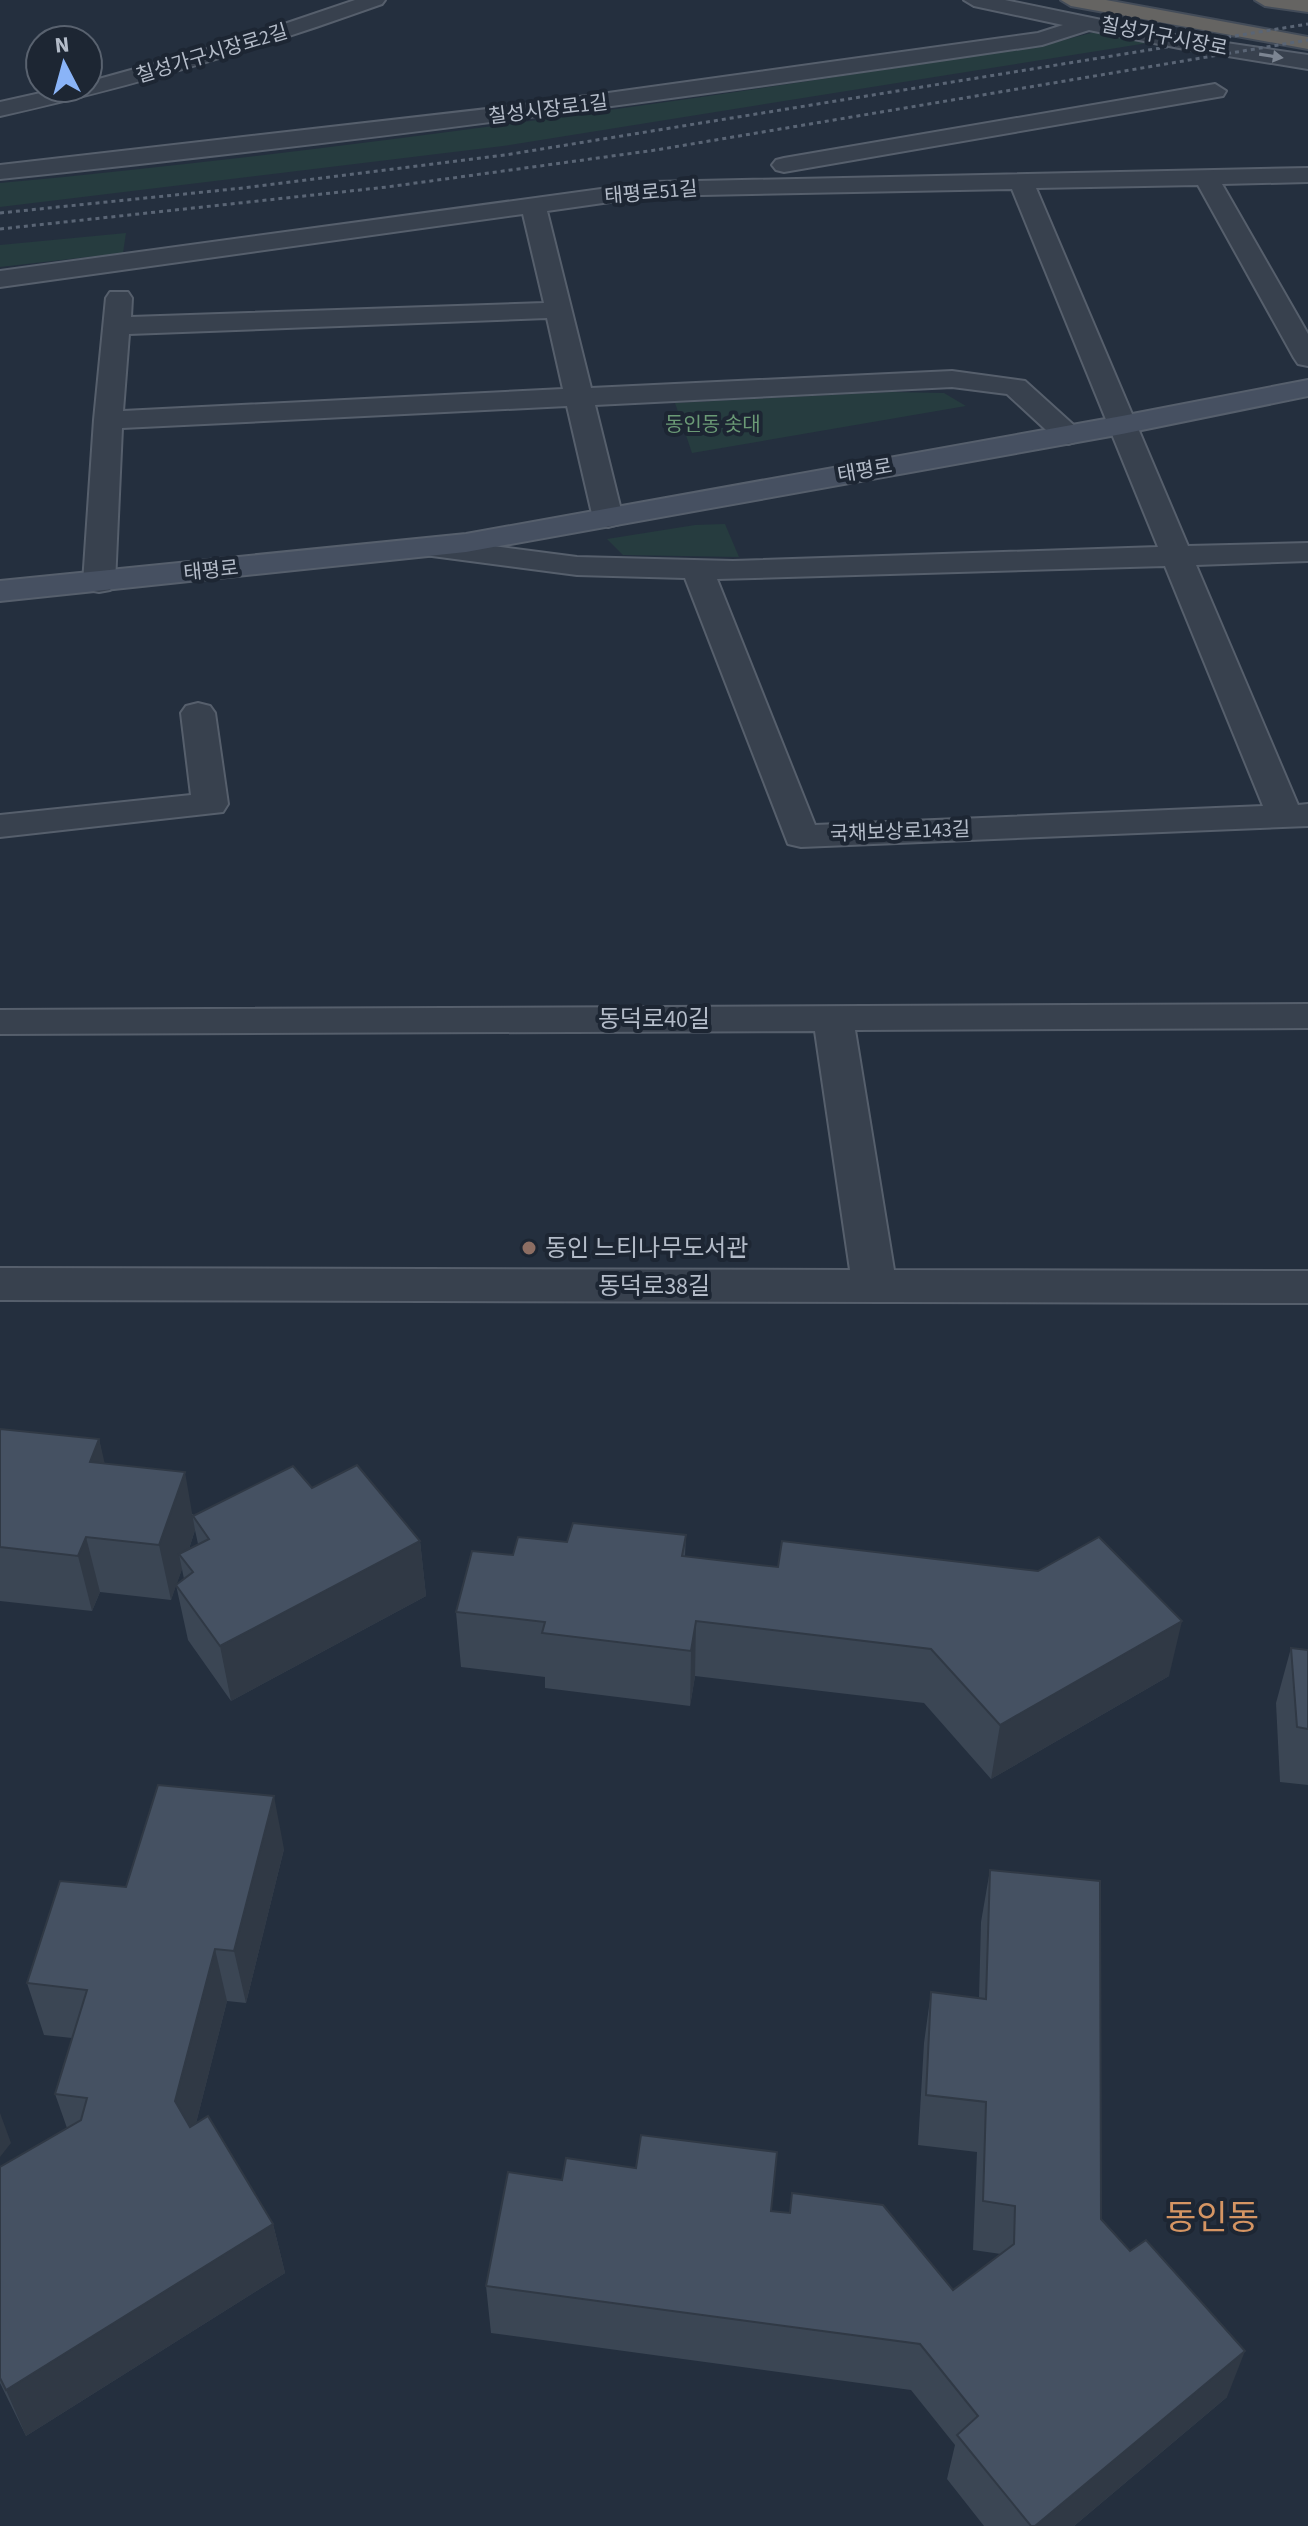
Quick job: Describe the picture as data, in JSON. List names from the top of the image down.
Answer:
{
  "streets": {
    "main road": ["태평로"],
    "street": [
      "칠성가구시장로",
      "칠성가구시장로2길",
      "칠성시장로1길",
      "태평로51길",
      "국채보상로143길",
      "동덕로40길",
      "동덕로38길"
    ]
  },
  "crossings": [
    ["칠성가구시장로", "칠성시장로1길"],
    ["태평로", "국채보상로143길"]
  ],
  "districts": ["동인동"],
  "parks": ["동인동 솟대"],
  "places": ["동인 느티나무도서관"],
  "north": "top"
}
